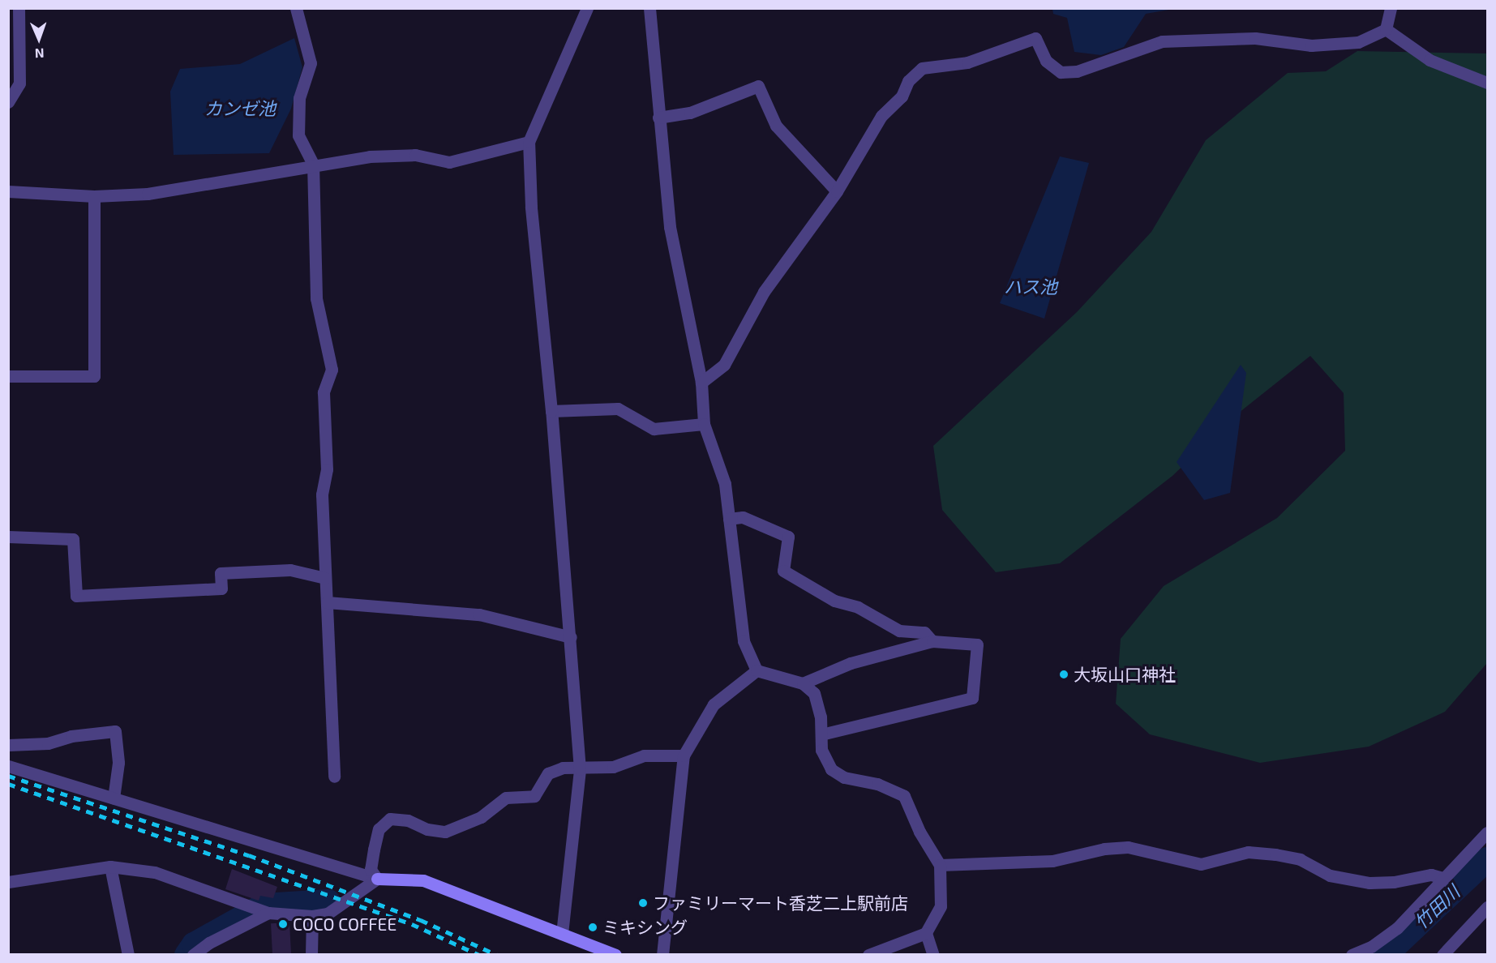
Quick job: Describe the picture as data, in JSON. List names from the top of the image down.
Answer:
{
  "water": ["カンゼ池", "ハス池", "竹田川"],
  "places": [
    "大坂山口神社",
    "ファミリーマート香芝二上駅前店",
    "COCO COFFEE",
    "ミキシング"
  ],
  "north": "bottom"
}
